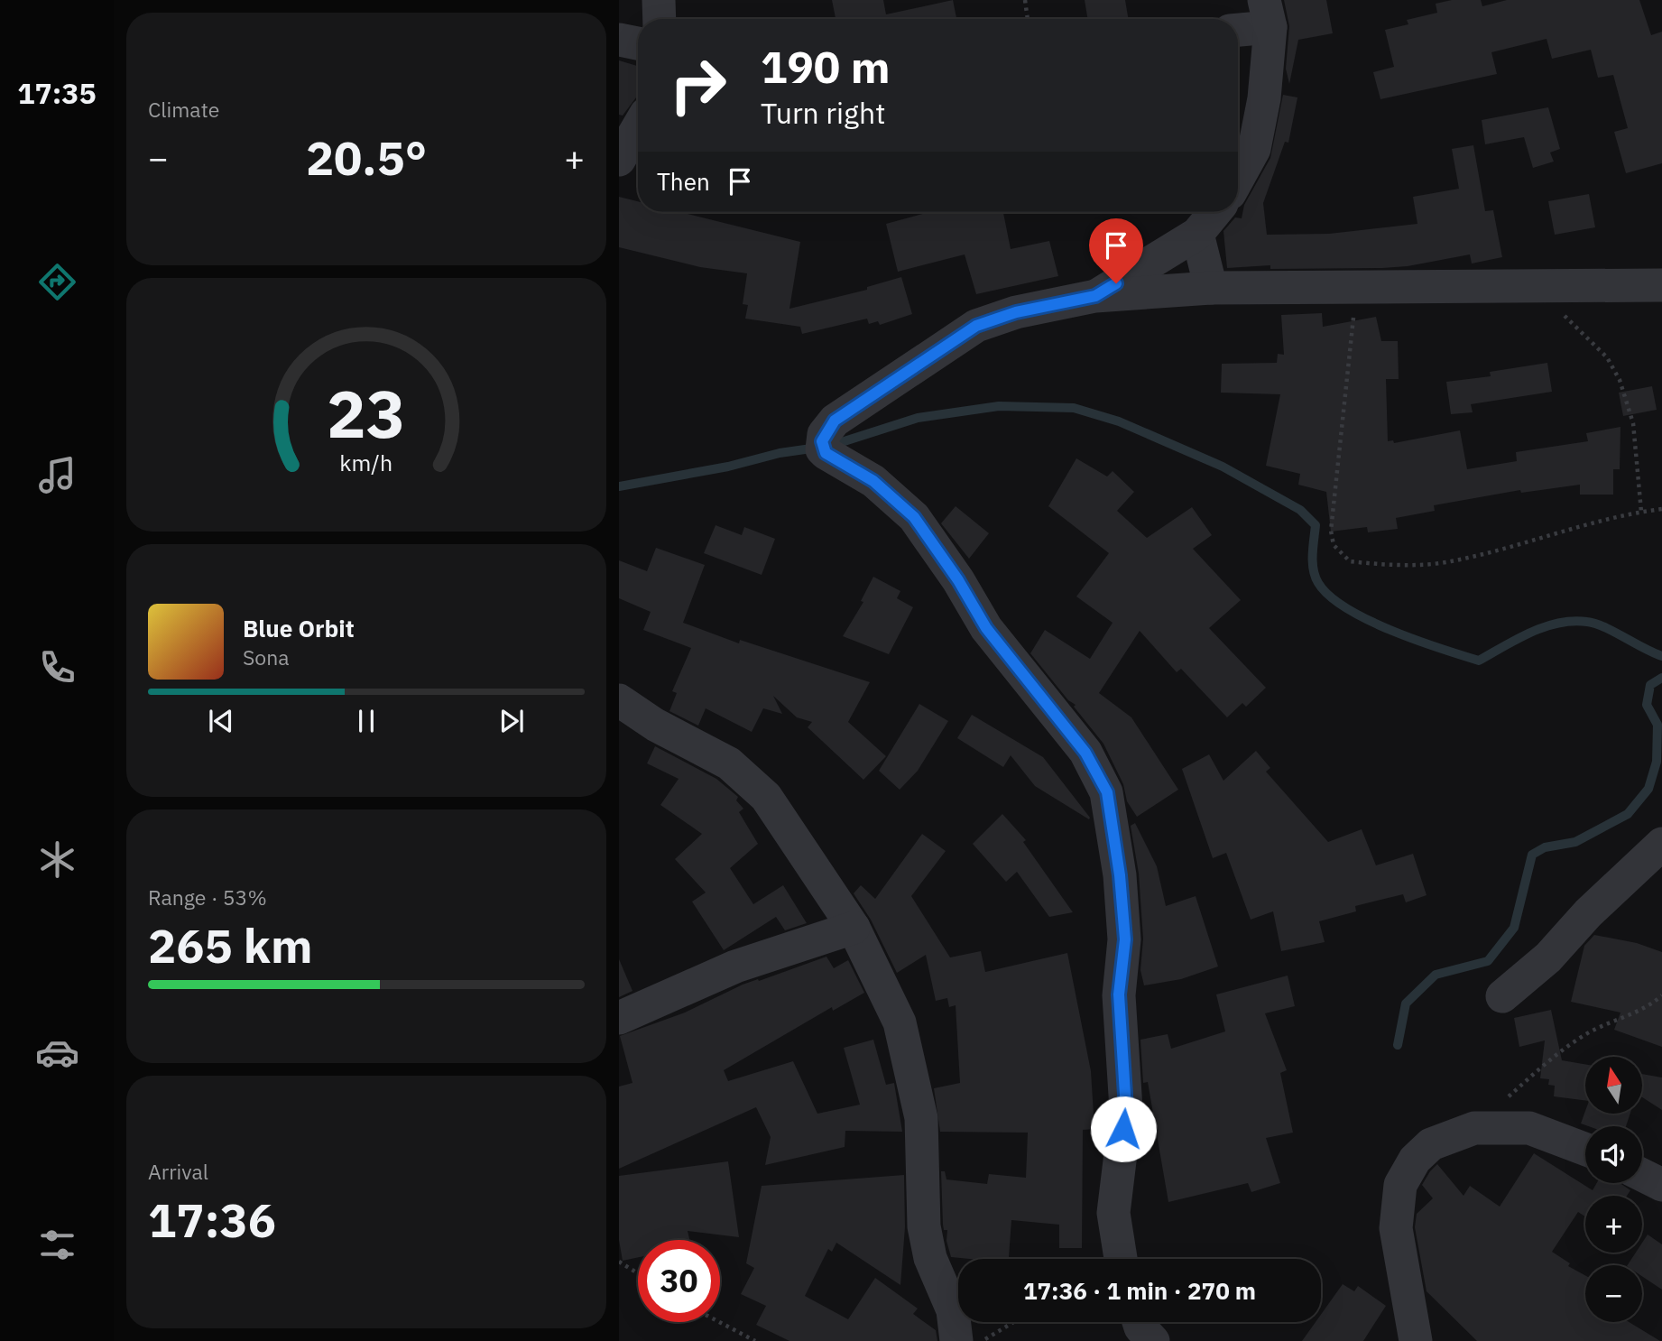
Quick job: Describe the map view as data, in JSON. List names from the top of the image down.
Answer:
{
  "north": "top",
  "page": {
    "tabs": "17:35",
    "tile": [
      "Climate",
      ["Range · 53%", "265 km"],
      ["Arrival", "17:36"]
    ],
    "turn": ["190 m", "Turn right"],
    "heat": ["−", "20.5°", "+"],
    "then": "Then",
    "song": ["Blue Orbit", "Sona"],
    "map_buttons": ["+", "−"],
    "limit": "30",
    "trip": "17:36 · 1 min · 270 m",
    "gauge": ["23", "km/h"]
  }
}
